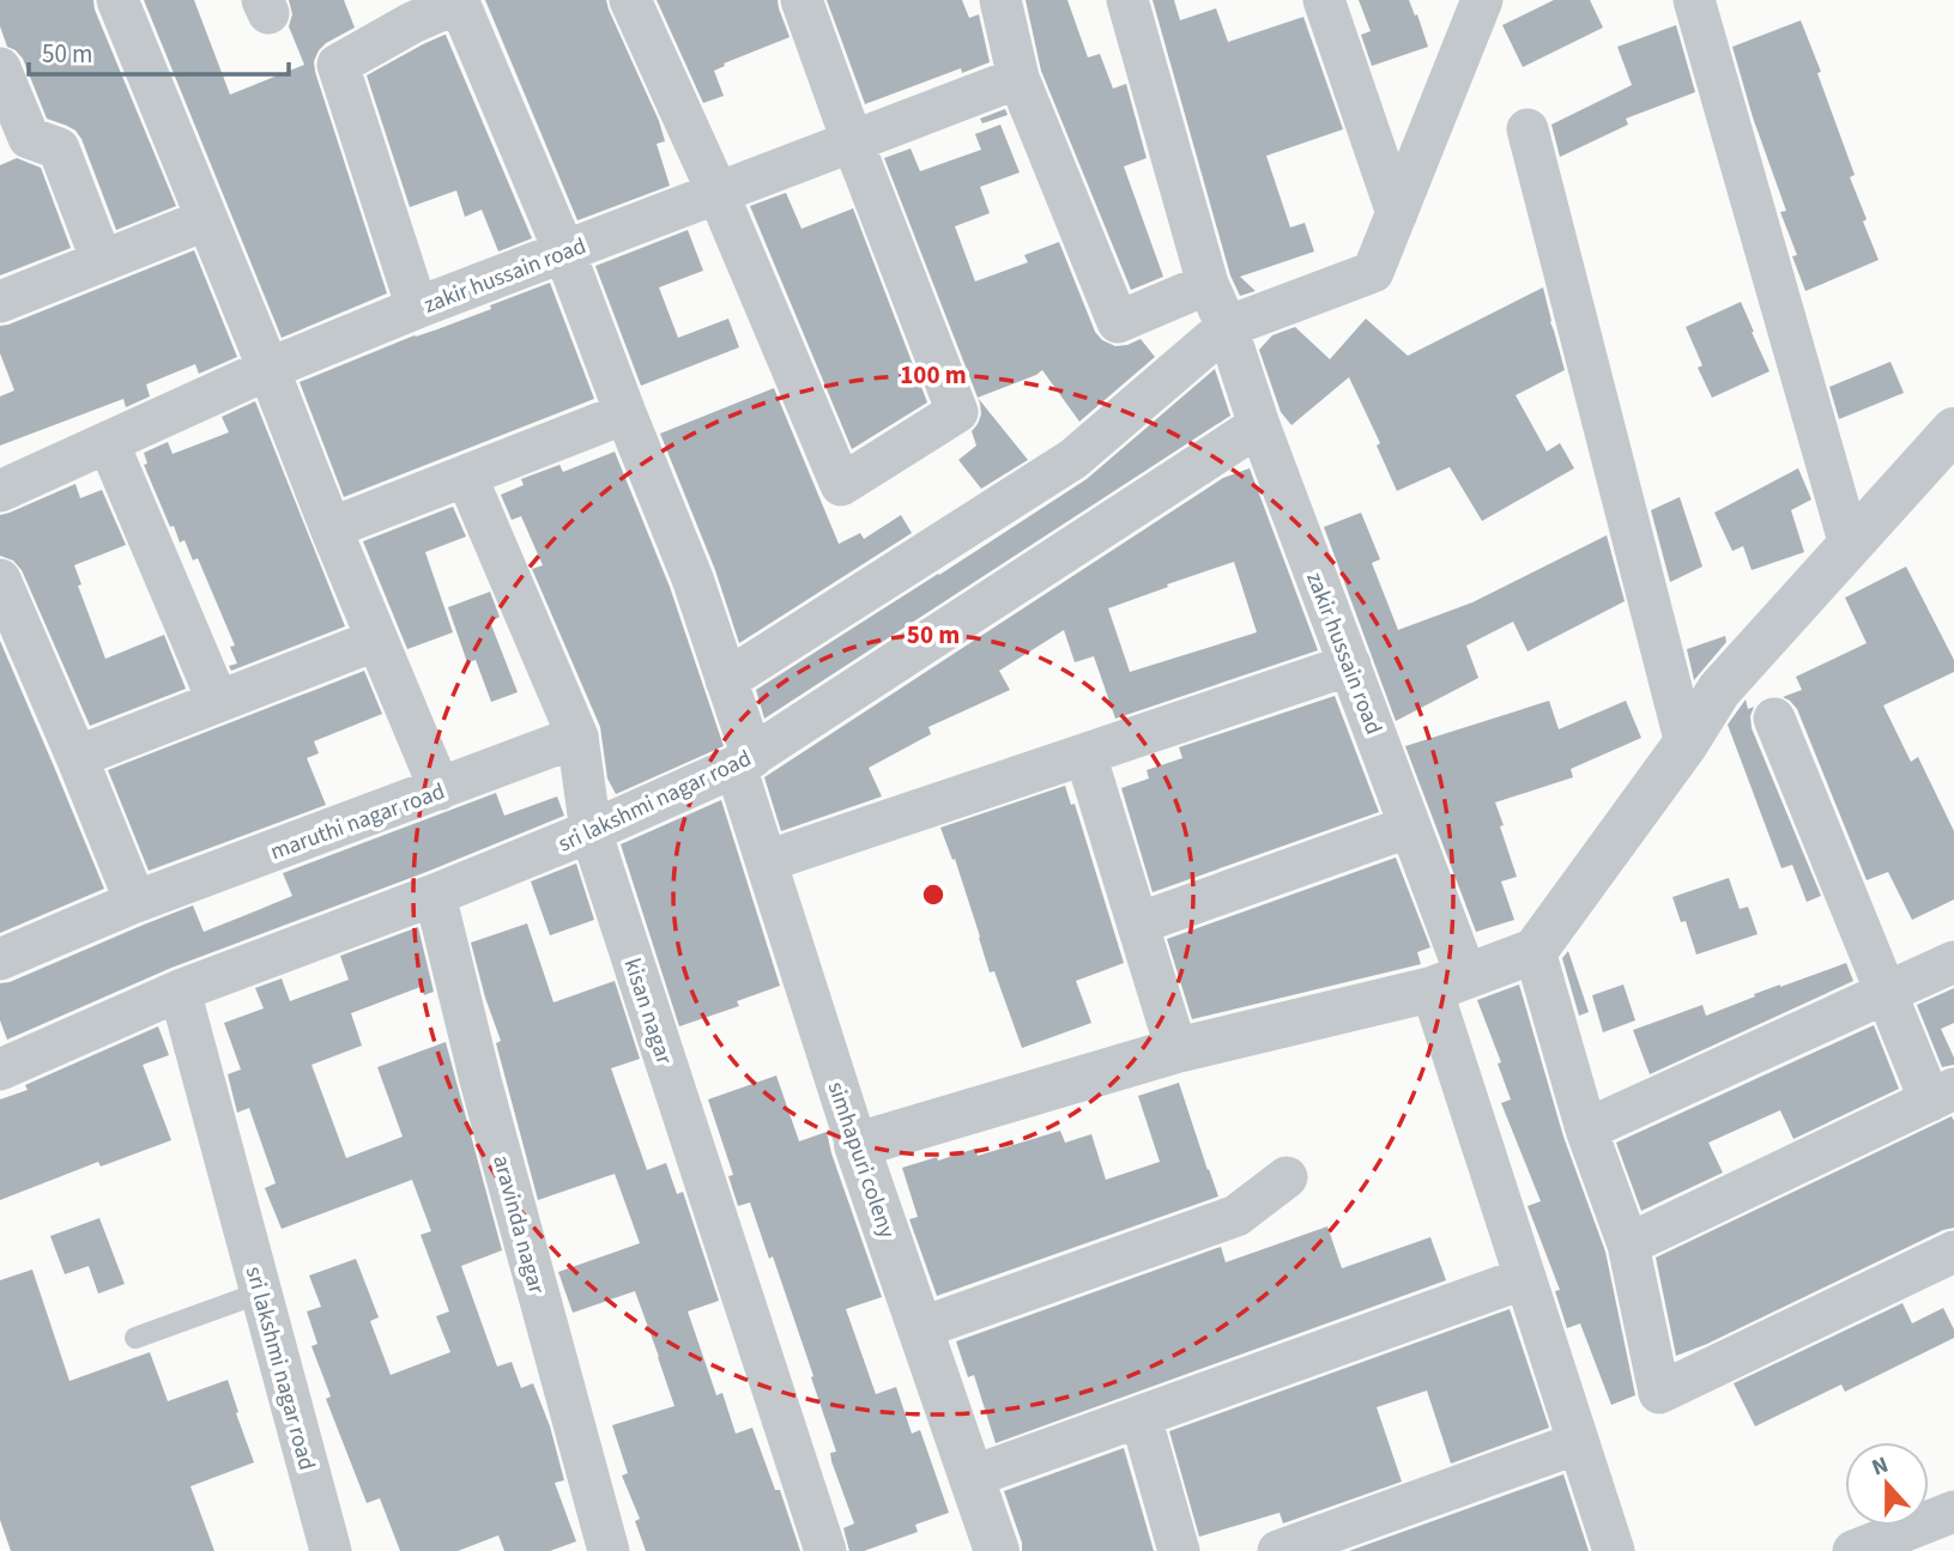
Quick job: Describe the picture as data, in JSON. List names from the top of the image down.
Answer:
{
  "streets": {
    "street": [
      "zakir hussain road",
      "sri lakshmi nagar road",
      "maruthi nagar road",
      "kisan nagar",
      "simhapuri coleny",
      "aravinda nagar"
    ]
  },
  "crossings": [
    ["zakir hussain road", "sri lakshmi nagar road"],
    ["zakir hussain road", "simhapuri coleny"],
    ["sri lakshmi nagar road", "kisan nagar"],
    ["sri lakshmi nagar road", "simhapuri coleny"],
    ["sri lakshmi nagar road", "aravinda nagar"],
    ["maruthi nagar road", "kisan nagar"]
  ],
  "scale_bar": "50 m",
  "north": "top",
  "rings": ["100 m", "50 m"]
}
